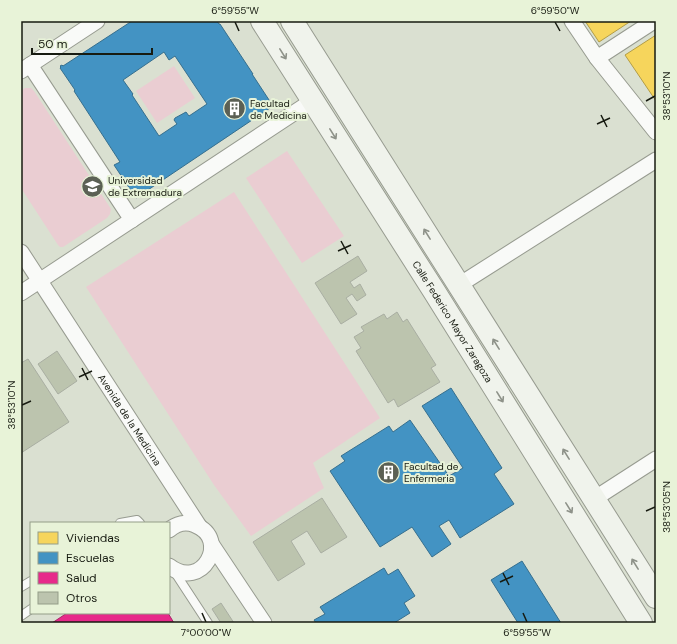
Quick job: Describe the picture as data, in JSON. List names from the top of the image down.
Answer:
{
  "streets": {
    "main road": ["Calle Federico Mayor Zaragoza"],
    "street": ["Avenida de la Medicina"]
  },
  "places": {
    "building": ["Facultad de Medicina", "Facultad de Enfermeria"],
    "school or university": ["Universidad de Extremadura"]
  },
  "legend": [
    "Viviendas",
    "Escuelas",
    "Salud",
    "Otros"
  ],
  "scale_bar": "50 m",
  "coordinates": [
    "6°59'55\"W",
    "6°59'50\"W",
    "38°53'10\"N",
    "38°53'05\"N",
    "7°00'00\"W"
  ]
}
